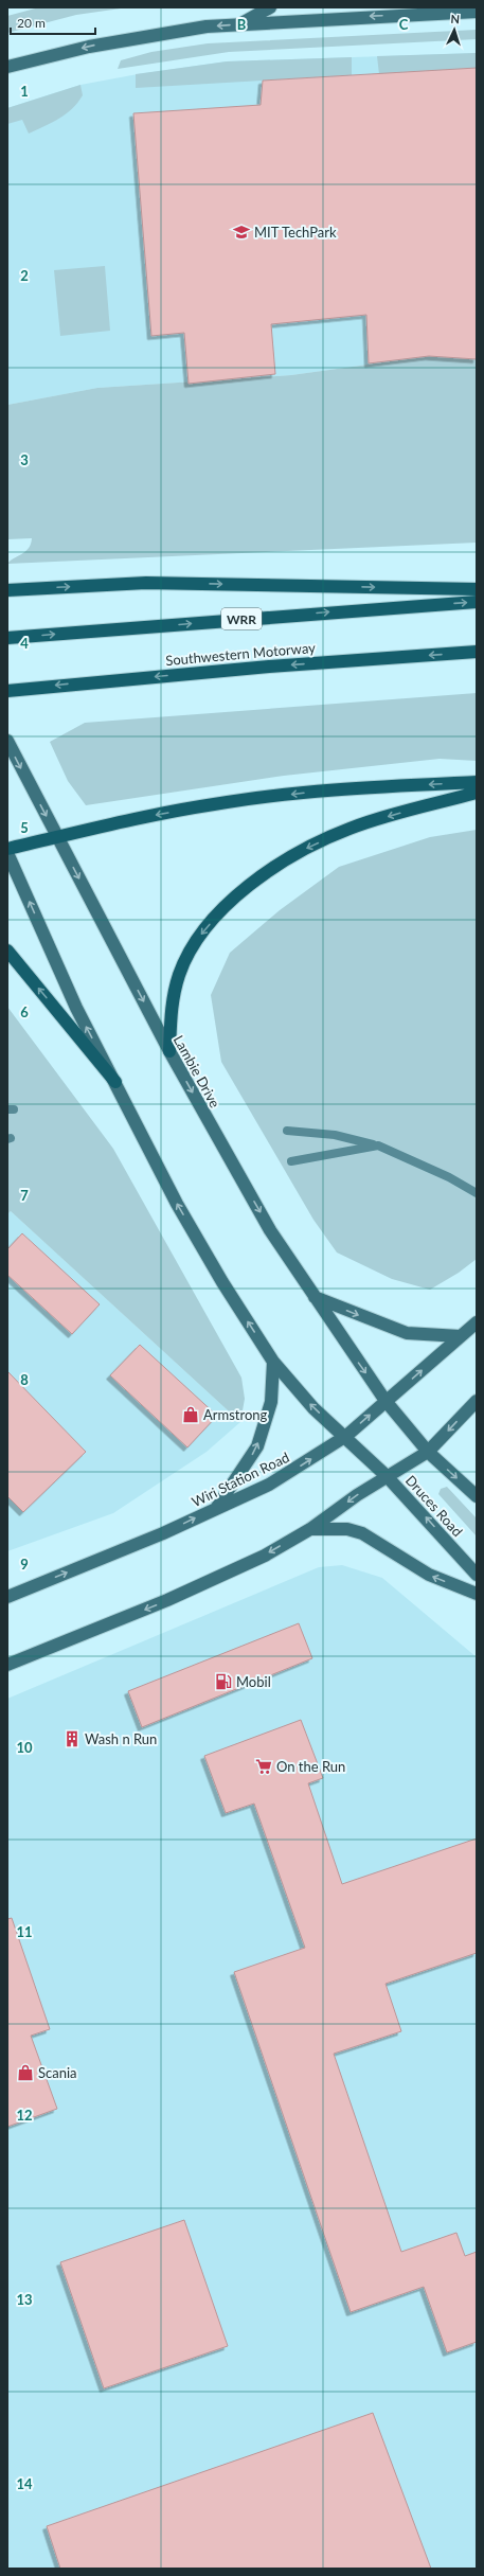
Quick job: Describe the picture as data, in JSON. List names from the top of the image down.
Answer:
{
  "streets": {
    "highway": ["WRR", "Southwestern Motorway"],
    "main road": ["Lambie Drive", "Wiri Station Road", "Druces Road"]
  },
  "crossings": [
    ["Lambie Drive", "Wiri Station Road"],
    ["Wiri Station Road", "Druces Road"]
  ],
  "places": {
    "school or university": ["MIT TechPark"],
    "shop": ["Armstrong", "Scania"],
    "fuel station": ["Mobil"],
    "building": ["Wash n Run"],
    "supermarket": ["On the Run"]
  },
  "scale_bar": "20 m",
  "north": "top",
  "grid": {
    "columns": ["B", "C"],
    "rows": [
      "1",
      "2",
      "3",
      "4",
      "5",
      "6",
      "7",
      "8",
      "9",
      "10",
      "11",
      "12",
      "13",
      "14"
    ]
  }
}
